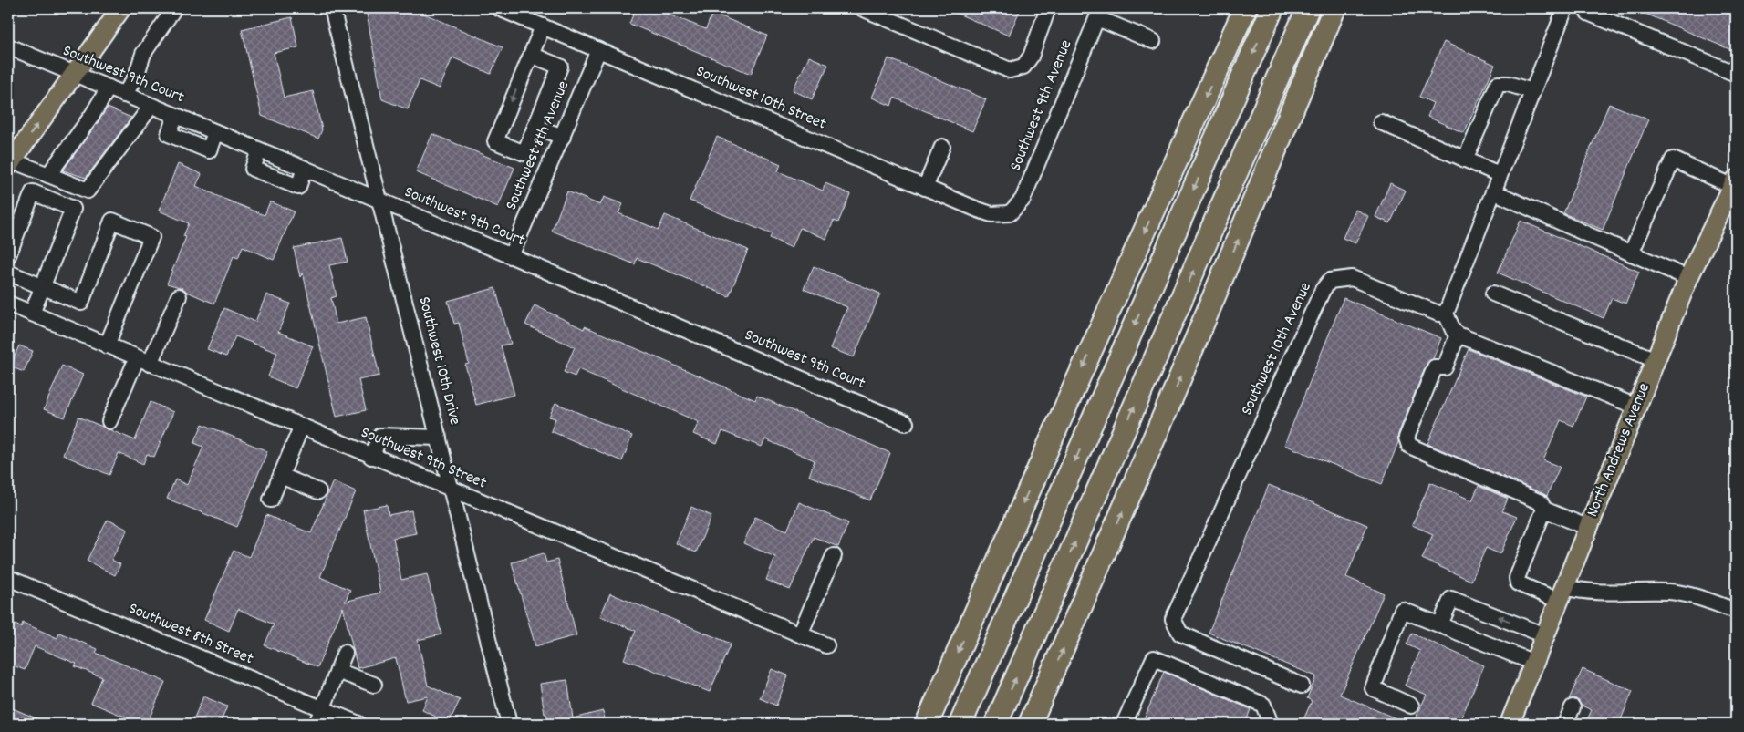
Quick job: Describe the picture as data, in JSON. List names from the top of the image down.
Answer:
{
  "streets": {
    "main road": ["North Andrews Avenue"],
    "street": [
      "Southwest 9th Court",
      "Southwest 10th Street",
      "Southwest 9th Avenue",
      "Southwest 8th Avenue",
      "Southwest 10th Avenue",
      "Southwest 10th Drive",
      "Southwest 9th Street",
      "Southwest 8th Street"
    ]
  },
  "crossings": [
    ["Southwest 9th Court", "Southwest 8th Avenue"],
    ["Southwest 9th Court", "Southwest 10th Drive"],
    ["Southwest 10th Street", "Southwest 9th Avenue"],
    ["Southwest 10th Street", "Southwest 8th Avenue"],
    ["Southwest 10th Drive", "Southwest 9th Street"]
  ]
}
